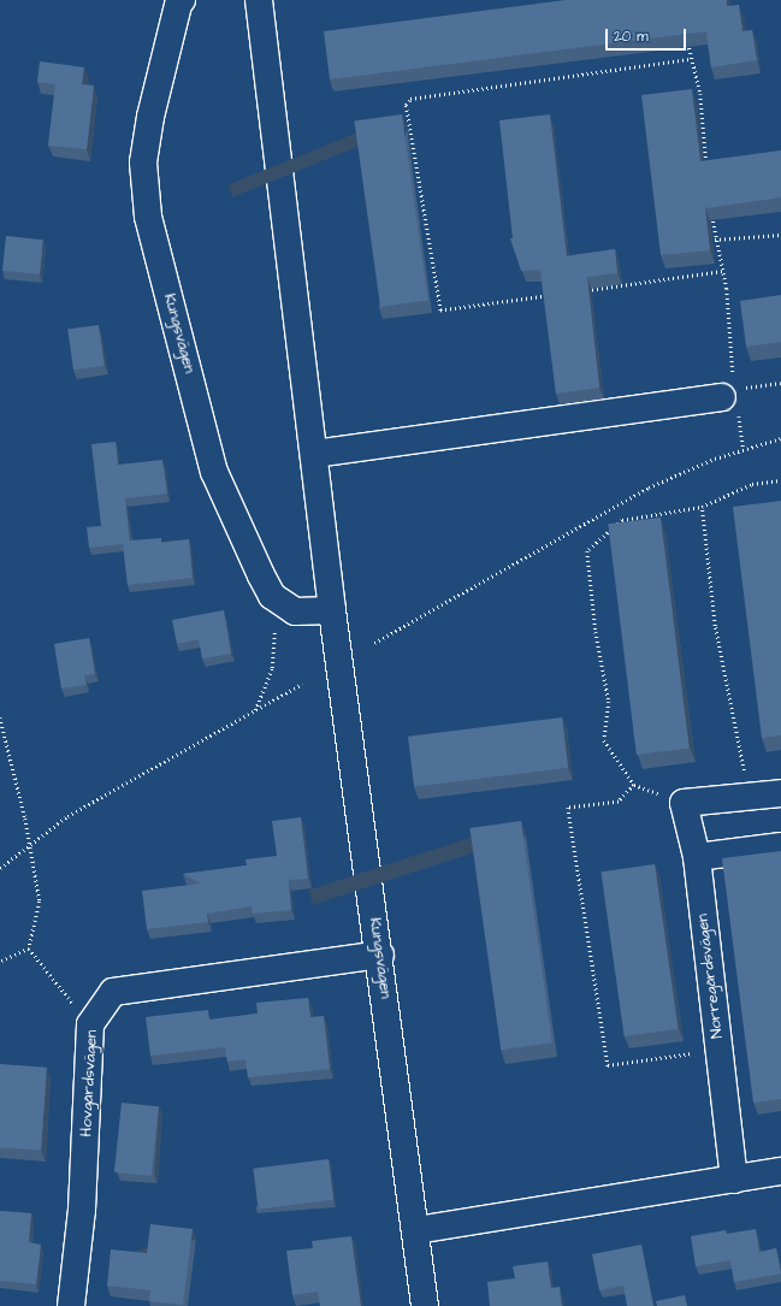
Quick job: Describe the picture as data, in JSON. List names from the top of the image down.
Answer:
{
  "streets": {
    "street": ["Kungsvägen", "Norregårdsvägen", "Hovgårdsvägen"]
  },
  "crossings": [
    ["Kungsvägen", "Hovgårdsvägen"]
  ],
  "scale_bar": "20 m"
}
